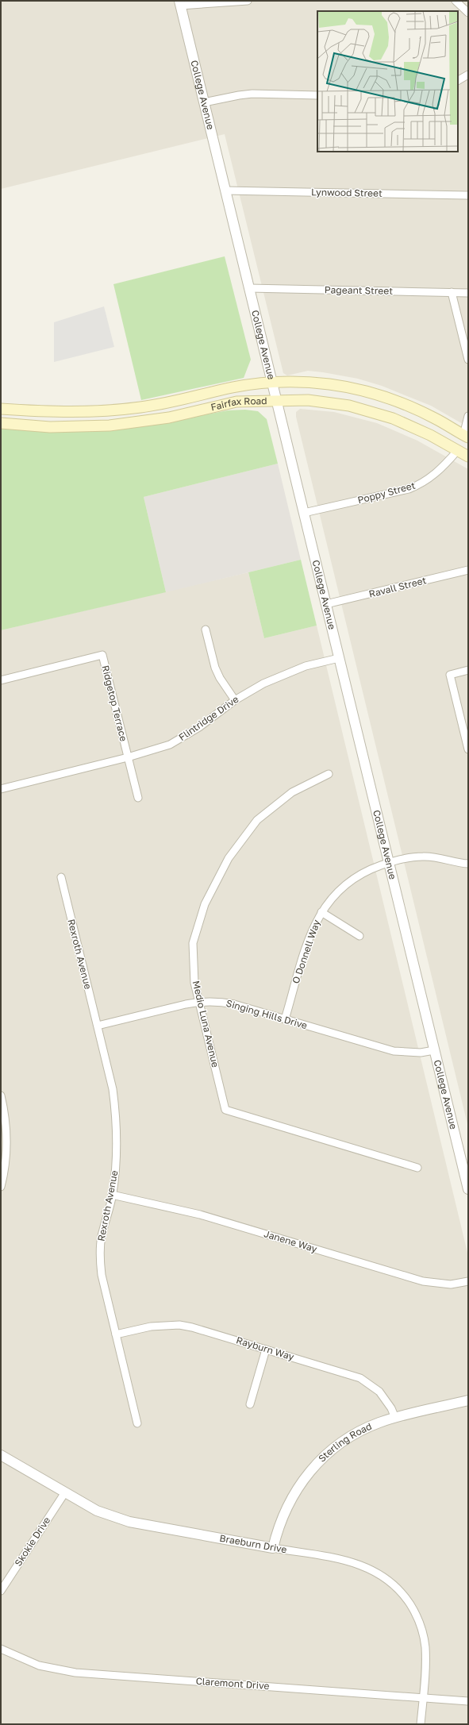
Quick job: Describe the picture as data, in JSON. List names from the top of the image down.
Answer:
{
  "streets": {
    "main road": ["Fairfax Road"],
    "street": [
      "College Avenue",
      "Lynwood Street",
      "Pageant Street",
      "Poppy Street",
      "Ravall Street",
      "Ridgetop Terrace",
      "Flintridge Drive",
      "O Donnell Way",
      "Rexroth Avenue",
      "Singing Hills Drive",
      "Medio Luna Avenue",
      "Janene Way",
      "Rayburn Way",
      "Sterling Road",
      "Skokie Drive",
      "Braeburn Drive",
      "Claremont Drive"
    ]
  },
  "crossings": [
    ["College Avenue", "Lynwood Street"],
    ["College Avenue", "Pageant Street"],
    ["College Avenue", "Fairfax Road"],
    ["College Avenue", "Poppy Street"],
    ["College Avenue", "Ravall Street"],
    ["College Avenue", "Flintridge Drive"],
    ["College Avenue", "O Donnell Way"],
    ["College Avenue", "Singing Hills Drive"],
    ["Fairfax Road", "Poppy Street"],
    ["Ridgetop Terrace", "Flintridge Drive"],
    ["O Donnell Way", "Singing Hills Drive"],
    ["Rexroth Avenue", "Singing Hills Drive"],
    ["Rexroth Avenue", "Janene Way"],
    ["Rexroth Avenue", "Rayburn Way"],
    ["Singing Hills Drive", "Medio Luna Avenue"],
    ["Rayburn Way", "Sterling Road"],
    ["Sterling Road", "Braeburn Drive"],
    ["Skokie Drive", "Braeburn Drive"],
    ["Braeburn Drive", "Claremont Drive"]
  ]
}
